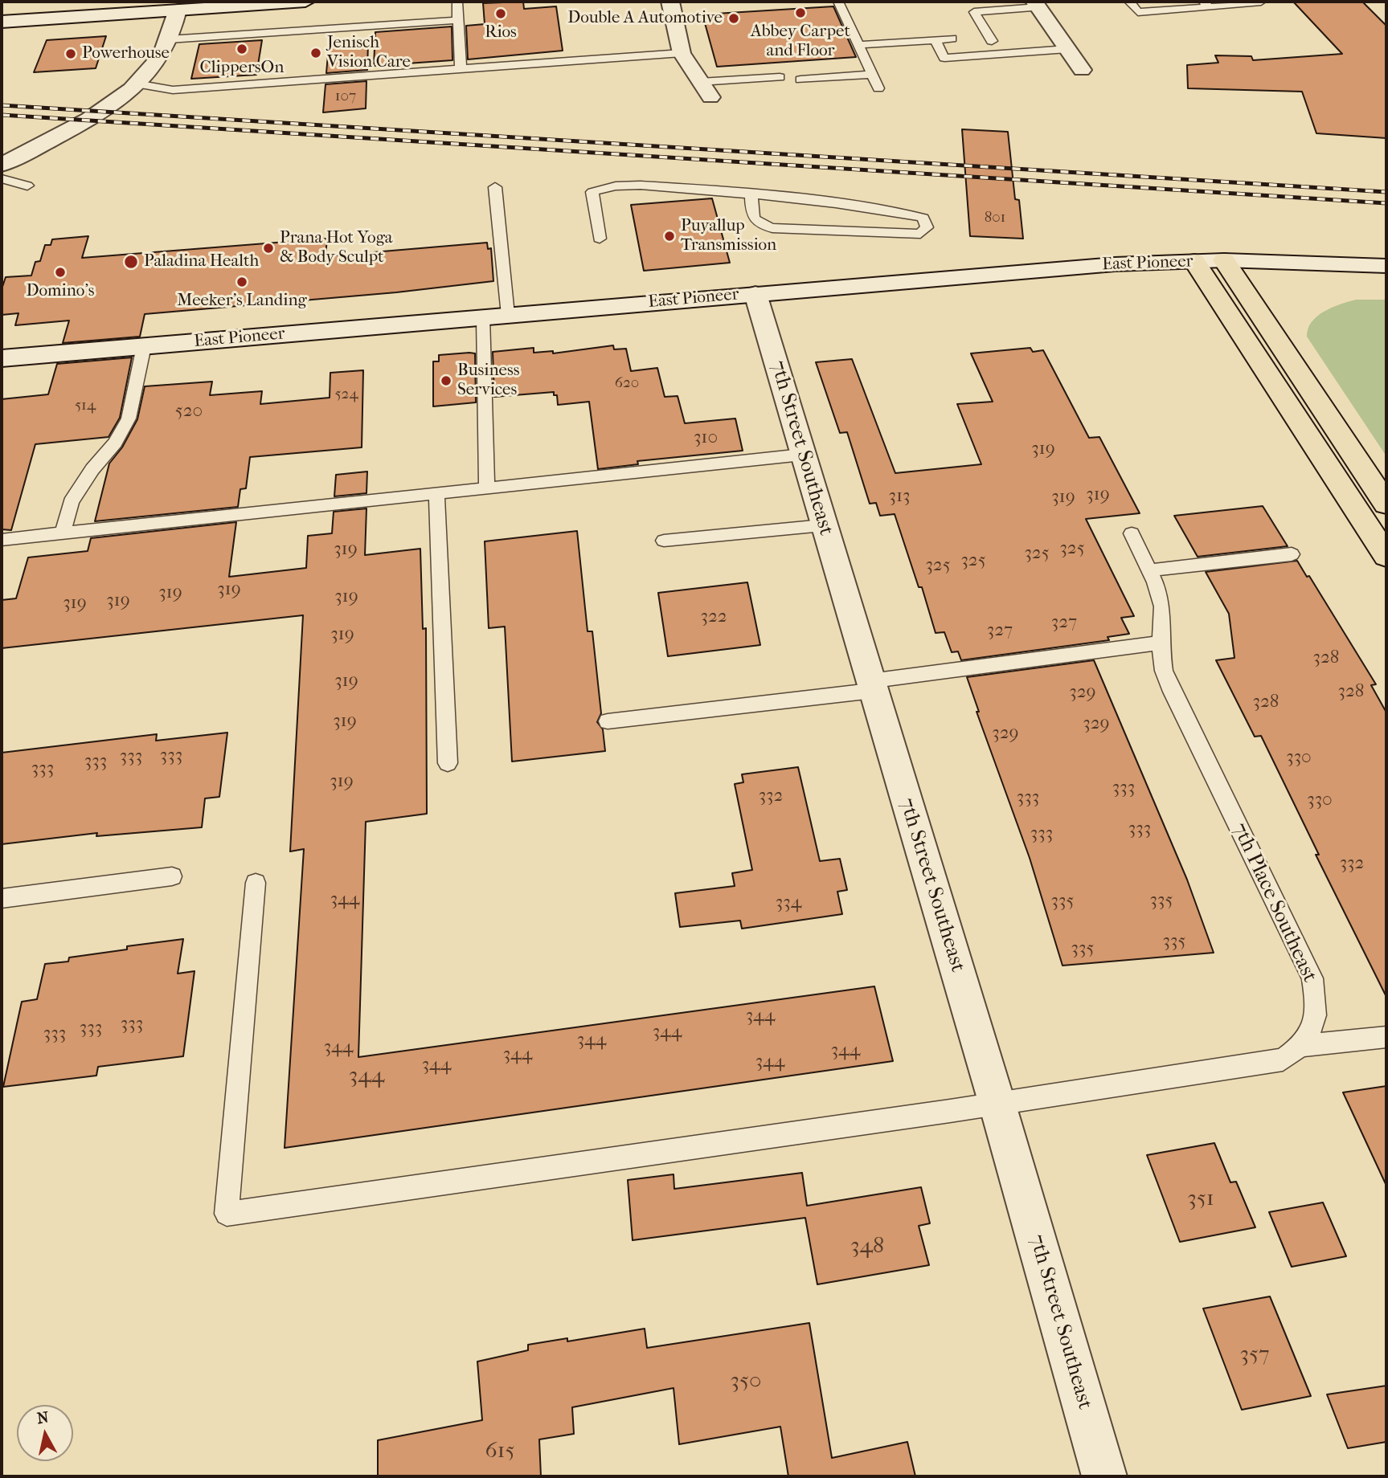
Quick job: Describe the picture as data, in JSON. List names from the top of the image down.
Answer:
{
  "streets": {
    "street": ["East Pioneer", "7th Street Southeast"],
    "lane": ["7th Place Southeast"]
  },
  "crossings": [
    ["East Pioneer", "7th Street Southeast"]
  ],
  "places": [
    "Abbey Carpet and Floor",
    "Rios",
    "Double A Automotive",
    "ClippersOn",
    "Jenisch Vision Care",
    "Powerhouse",
    "Puyallup Transmission",
    "Prana Hot Yoga & Body Sculpt",
    "Paladina Health",
    "Domino's",
    "Meeker's Landing",
    "Business Services"
  ],
  "house_numbers": [
    "107",
    "801",
    "620",
    "524",
    "514",
    "520",
    "310",
    "319",
    "319",
    "313",
    "319",
    "325",
    "319",
    "325",
    "325",
    "325",
    "319",
    "319",
    "319",
    "319",
    "319",
    "322",
    "327",
    "327",
    "319",
    "328",
    "319",
    "328",
    "329",
    "328",
    "319",
    "329",
    "329",
    "333",
    "333",
    "330",
    "333",
    "333",
    "319",
    "333",
    "332",
    "333",
    "330",
    "333",
    "333",
    "332",
    "344",
    "335",
    "335",
    "334",
    "335",
    "335",
    "344",
    "333",
    "333",
    "344",
    "333",
    "344",
    "344",
    "344",
    "344",
    "344",
    "344",
    "344",
    "351",
    "348",
    "357",
    "350",
    "615"
  ],
  "north": "top"
}
